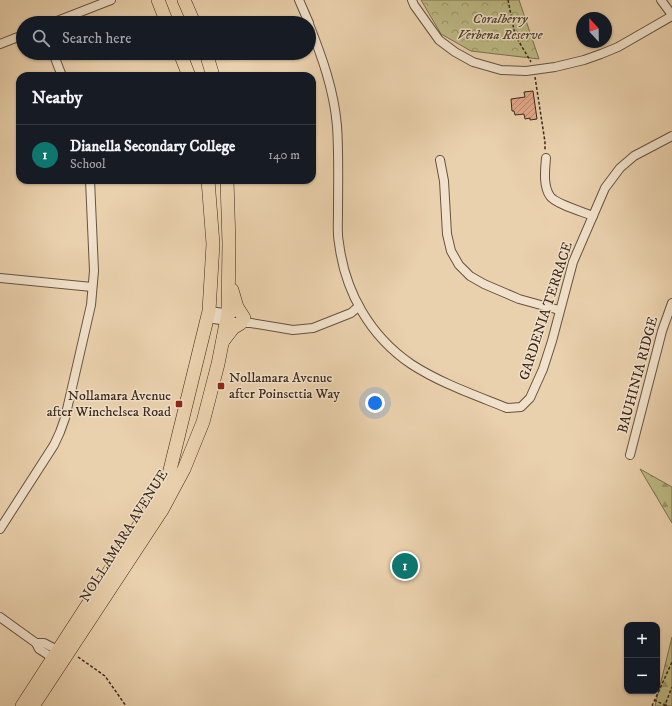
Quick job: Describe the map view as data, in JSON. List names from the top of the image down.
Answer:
{
  "streets": {
    "main road": ["NOLLAMARA AVENUE"],
    "street": ["GARDENIA TERRACE", "BAUHINIA RIDGE"]
  },
  "parks": ["Coralberry Verbena Reserve"],
  "places": {
    "transit": ["Nollamara Avenue after Poinsettia Way", "Nollamara Avenue after Winchelsea Road"]
  },
  "north": "top",
  "page": {
    "search": "Search here",
    "heading": "Nearby",
    "list": [
      {
        "mark": "1",
        "name": "Dianella Secondary College",
        "note": "School",
        "value": "140 m"
      }
    ],
    "pins": "1",
    "map_buttons": ["+", "−"]
  }
}
